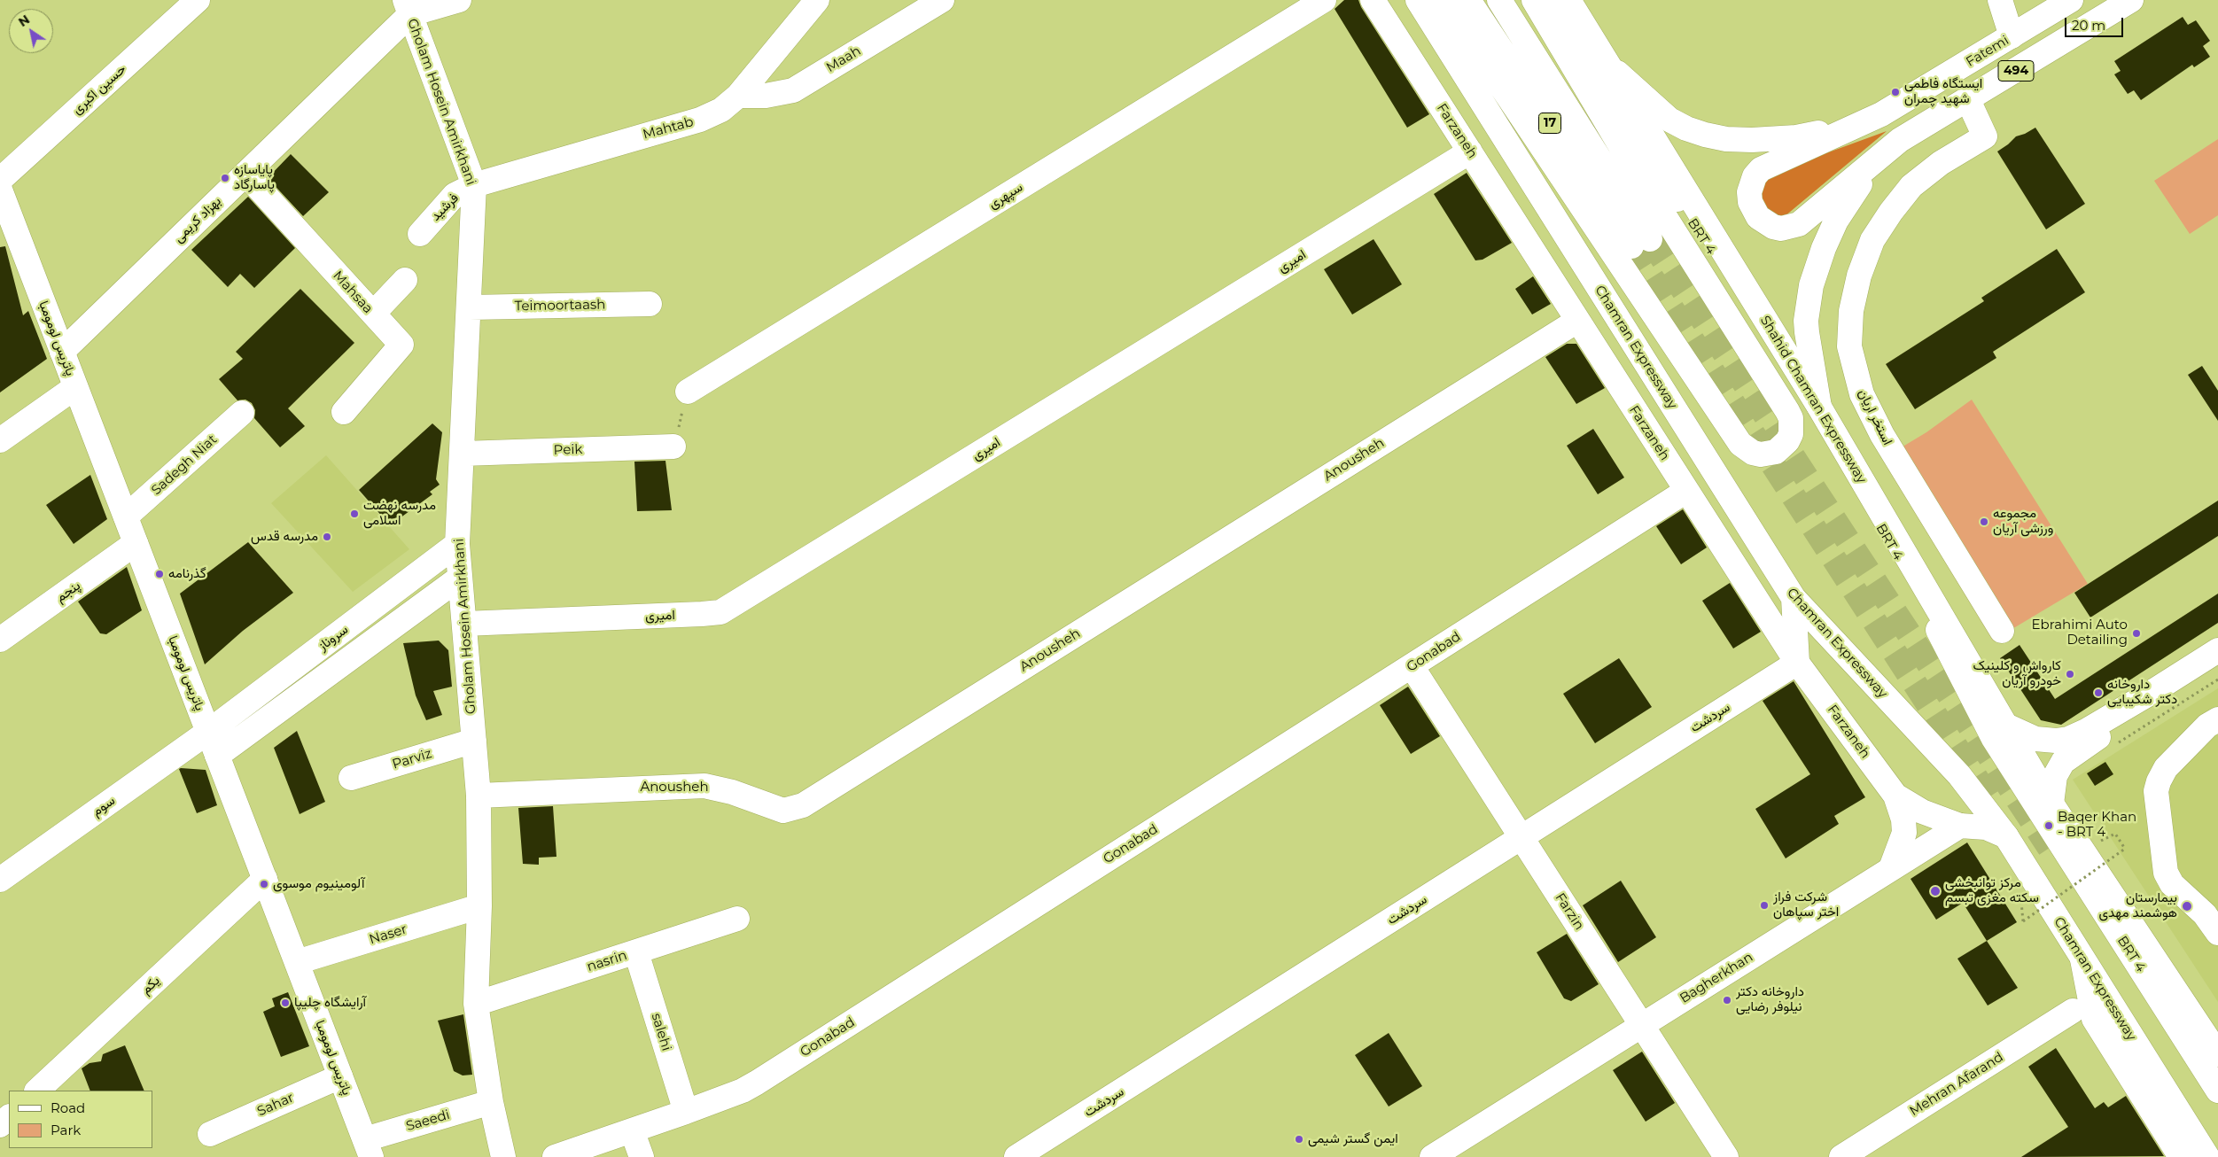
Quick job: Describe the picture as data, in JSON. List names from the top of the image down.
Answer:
{
  "streets": {
    "main road": [
      "Fatemi",
      "Maah",
      "494",
      "حسین اکبری",
      "Gholam Hosein Amirkhani",
      "17",
      "Mahtab",
      "Farzaneh",
      "سپهری",
      "فرشید",
      "بهزاد کریمی",
      "BRT 4",
      "امیری",
      "Mahsaa",
      "Teimoortaash",
      "پاتریس لومومبا",
      "Chamran Expressway",
      "Shahid Chamran Expressway",
      "استخر اریان",
      "Peik",
      "Anousheh",
      "Sadegh Niat",
      "پنجم",
      "سروناز",
      "Gonabad",
      "سردشت",
      "Parviz",
      "سوم",
      "Farzin",
      "Naser",
      "nasrin",
      "Bagherkhan",
      "یکم",
      "salehi",
      "Mehran Afarand",
      "Sahar",
      "Saeedi"
    ]
  },
  "crossings": [
    ["Maah", "Mahtab"],
    ["494", "استخر اریان"],
    ["Gholam Hosein Amirkhani", "Mahtab"],
    ["Gholam Hosein Amirkhani", "فرشید"],
    ["Gholam Hosein Amirkhani", "بهزاد کریمی"],
    ["Gholam Hosein Amirkhani", "امیری"],
    ["Gholam Hosein Amirkhani", "Teimoortaash"],
    ["Gholam Hosein Amirkhani", "Peik"],
    ["Gholam Hosein Amirkhani", "Anousheh"],
    ["Gholam Hosein Amirkhani", "سروناز"],
    ["Gholam Hosein Amirkhani", "Parviz"],
    ["Gholam Hosein Amirkhani", "Naser"],
    ["Gholam Hosein Amirkhani", "nasrin"],
    ["Gholam Hosein Amirkhani", "Saeedi"],
    ["Mahtab", "فرشید"],
    ["Farzaneh", "امیری"],
    ["Farzaneh", "Anousheh"],
    ["Farzaneh", "Gonabad"],
    ["Farzaneh", "سردشت"],
    ["Farzaneh", "Bagherkhan"],
    ["بهزاد کریمی", "Mahsaa"],
    ["بهزاد کریمی", "پاتریس لومومبا"],
    ["پاتریس لومومبا", "Sadegh Niat"],
    ["پاتریس لومومبا", "پنجم"],
    ["پاتریس لومومبا", "سروناز"],
    ["پاتریس لومومبا", "سوم"],
    ["پاتریس لومومبا", "Naser"],
    ["پاتریس لومومبا", "یکم"],
    ["پاتریس لومومبا", "Sahar"],
    ["پاتریس لومومبا", "Saeedi"],
    ["سروناز", "سوم"],
    ["Gonabad", "Farzin"],
    ["Gonabad", "salehi"],
    ["سردشت", "Farzin"],
    ["Farzin", "Bagherkhan"],
    ["nasrin", "salehi"]
  ],
  "places": [
    "ایستگاه فاطمی شهید چمران",
    "پایاسازه پاسارگاد",
    "مدرسه نهضت اسلامی",
    "مجموعه ورزشی آریان",
    "مدرسه قدس",
    "گذرنامه",
    "Ebrahimi Auto Detailing",
    "کارواش و کلینیک خودرو آریان",
    "داروخانه دکتر شکیبایی",
    "Baqer Khan - BRT 4",
    "آلومینیوم موسوی",
    "مرکز توانبخشی سکته مغزی تبسم",
    "شرکت فراز اختر سپاهان",
    "بیمارستان هوشمند مهدی",
    "داروخانه دکتر نیلوفر رضایی",
    "آرایشگاه چلیپا",
    "ایمن گستر شیمی"
  ],
  "legend": ["Road", "Park"],
  "scale_bar": "20 m",
  "north": "top left"
}
